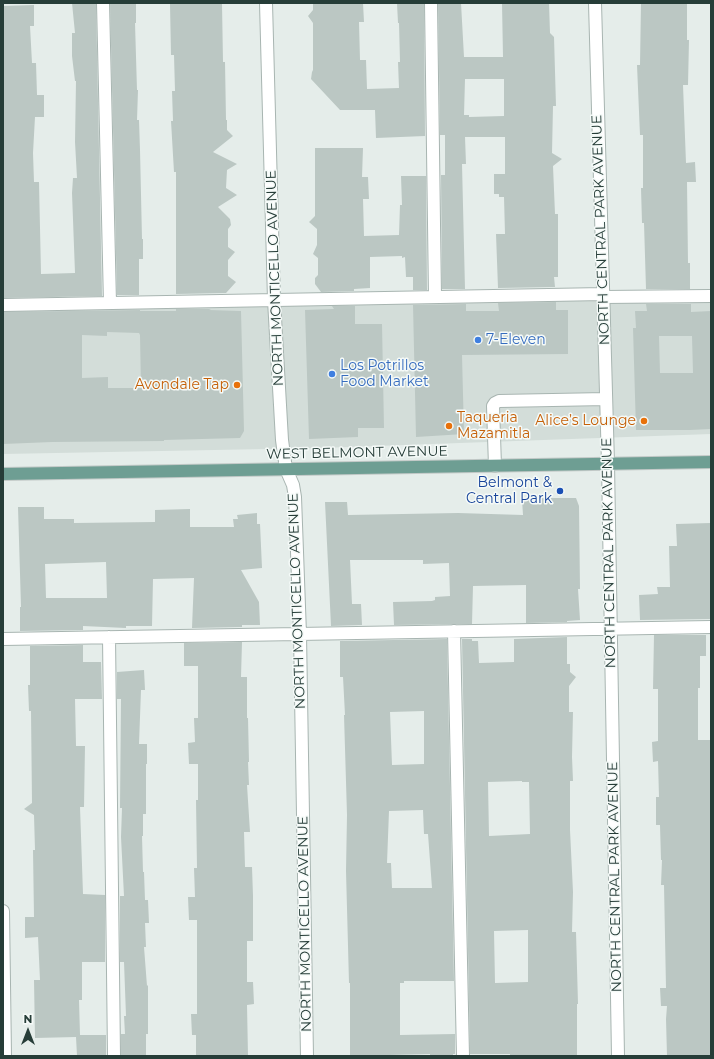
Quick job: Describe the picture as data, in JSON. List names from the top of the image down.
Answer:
{
  "streets": {
    "main road": ["WEST BELMONT AVENUE"],
    "street": ["NORTH CENTRAL PARK AVENUE", "NORTH MONTICELLO AVENUE"]
  },
  "crossings": [
    ["NORTH CENTRAL PARK AVENUE", "WEST BELMONT AVENUE"],
    ["NORTH MONTICELLO AVENUE", "WEST BELMONT AVENUE"]
  ],
  "places": [
    "7-Eleven",
    "Los Potrillos Food Market",
    "Avondale Tap",
    "Alice’s Lounge",
    "Taqueria Mazamitla",
    "Belmont & Central Park"
  ],
  "north": "top"
}
